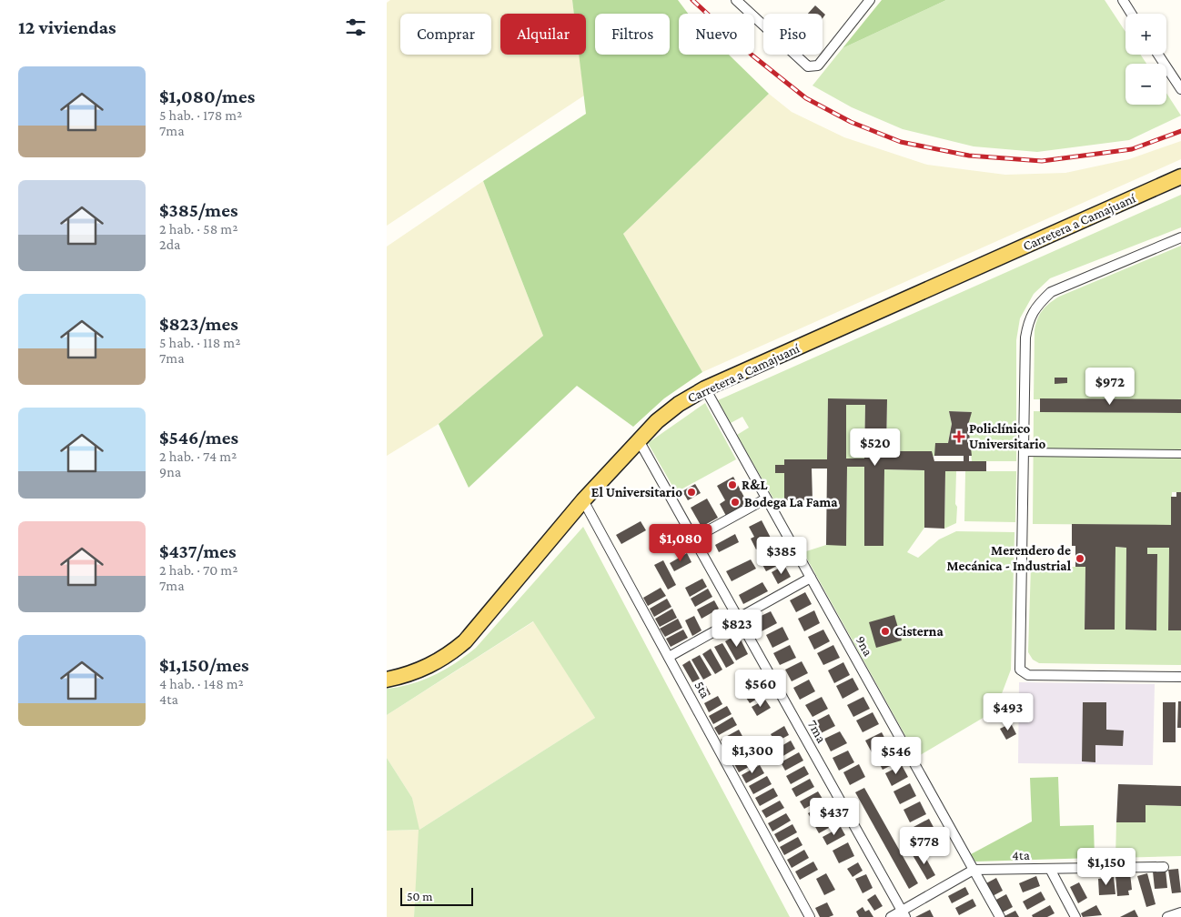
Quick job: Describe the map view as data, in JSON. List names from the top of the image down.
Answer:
{
  "streets": {
    "main road": ["Carretera a Camajuaní"],
    "street": [
      "9na",
      "5ta",
      "7ma",
      "4ta"
    ]
  },
  "crossings": [
    ["Carretera a Camajuaní", "9na"],
    ["Carretera a Camajuaní", "5ta"],
    ["Carretera a Camajuaní", "7ma"],
    ["9na", "4ta"],
    ["7ma", "4ta"]
  ],
  "places": {
    "health": ["Policlínico Universitario"],
    "other": [
      "R&L",
      "El Universitario",
      "Bodega La Fama",
      "Merendero de Mecánica - Industrial",
      "Cisterna"
    ]
  },
  "scale_bar": "50 m",
  "page": {
    "heading": "12 viviendas",
    "map_buttons": ["+", "−"],
    "chip": [
      "Comprar",
      "Alquilar",
      "Filtros",
      "Nuevo",
      "Piso"
    ],
    "list": [
      {
        "name": "$1,080/mes",
        "note": "5 hab. · 178 m² · 7ma"
      },
      {
        "name": "$385/mes",
        "note": "2 hab. · 58 m² · 2da"
      },
      {
        "name": "$823/mes",
        "note": "5 hab. · 118 m² · 7ma"
      },
      {
        "name": "$546/mes",
        "note": "2 hab. · 74 m² · 9na"
      },
      {
        "name": "$437/mes",
        "note": "2 hab. · 70 m² · 7ma"
      },
      {
        "name": "$1,150/mes",
        "note": "4 hab. · 148 m² · 4ta"
      }
    ],
    "price": [
      "$972",
      "$520",
      "$1,080",
      "$385",
      "$823",
      "$560",
      "$493",
      "$1,300",
      "$546",
      "$437",
      "$778",
      "$1,150"
    ],
    "scale": "50 m"
  }
}
